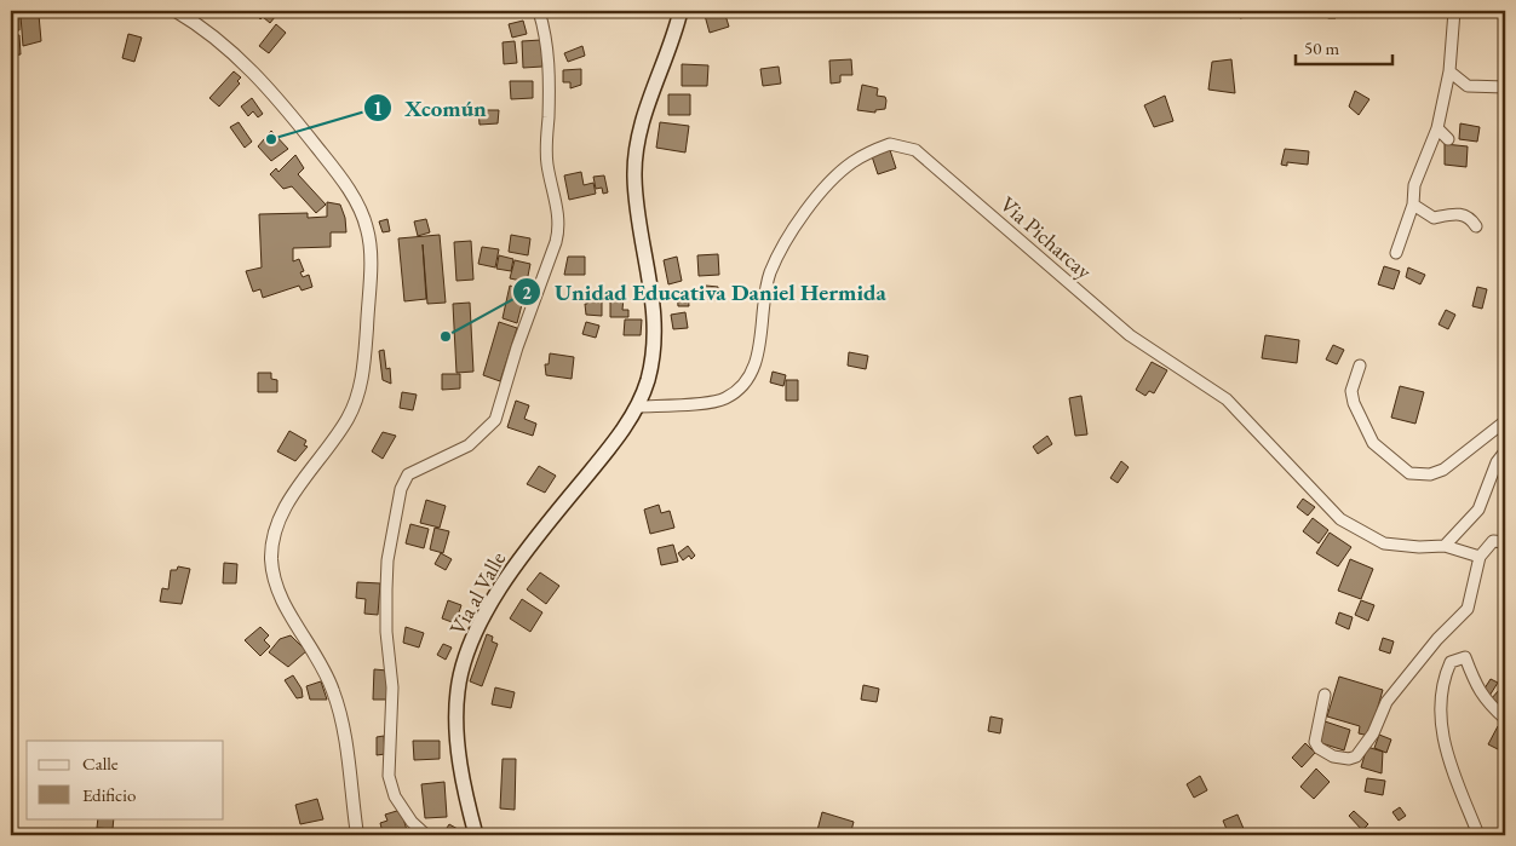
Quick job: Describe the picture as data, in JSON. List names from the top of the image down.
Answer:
{
  "streets": {
    "main road": ["Via al Valle"],
    "street": ["Via Picharcay"]
  },
  "crossings": [
    ["Via Picharcay", "Via al Valle"]
  ],
  "places": ["Xcomún", "Unidad Educativa Daniel Hermida"],
  "legend": ["Calle", "Edificio"],
  "scale_bar": "50 m"
}
